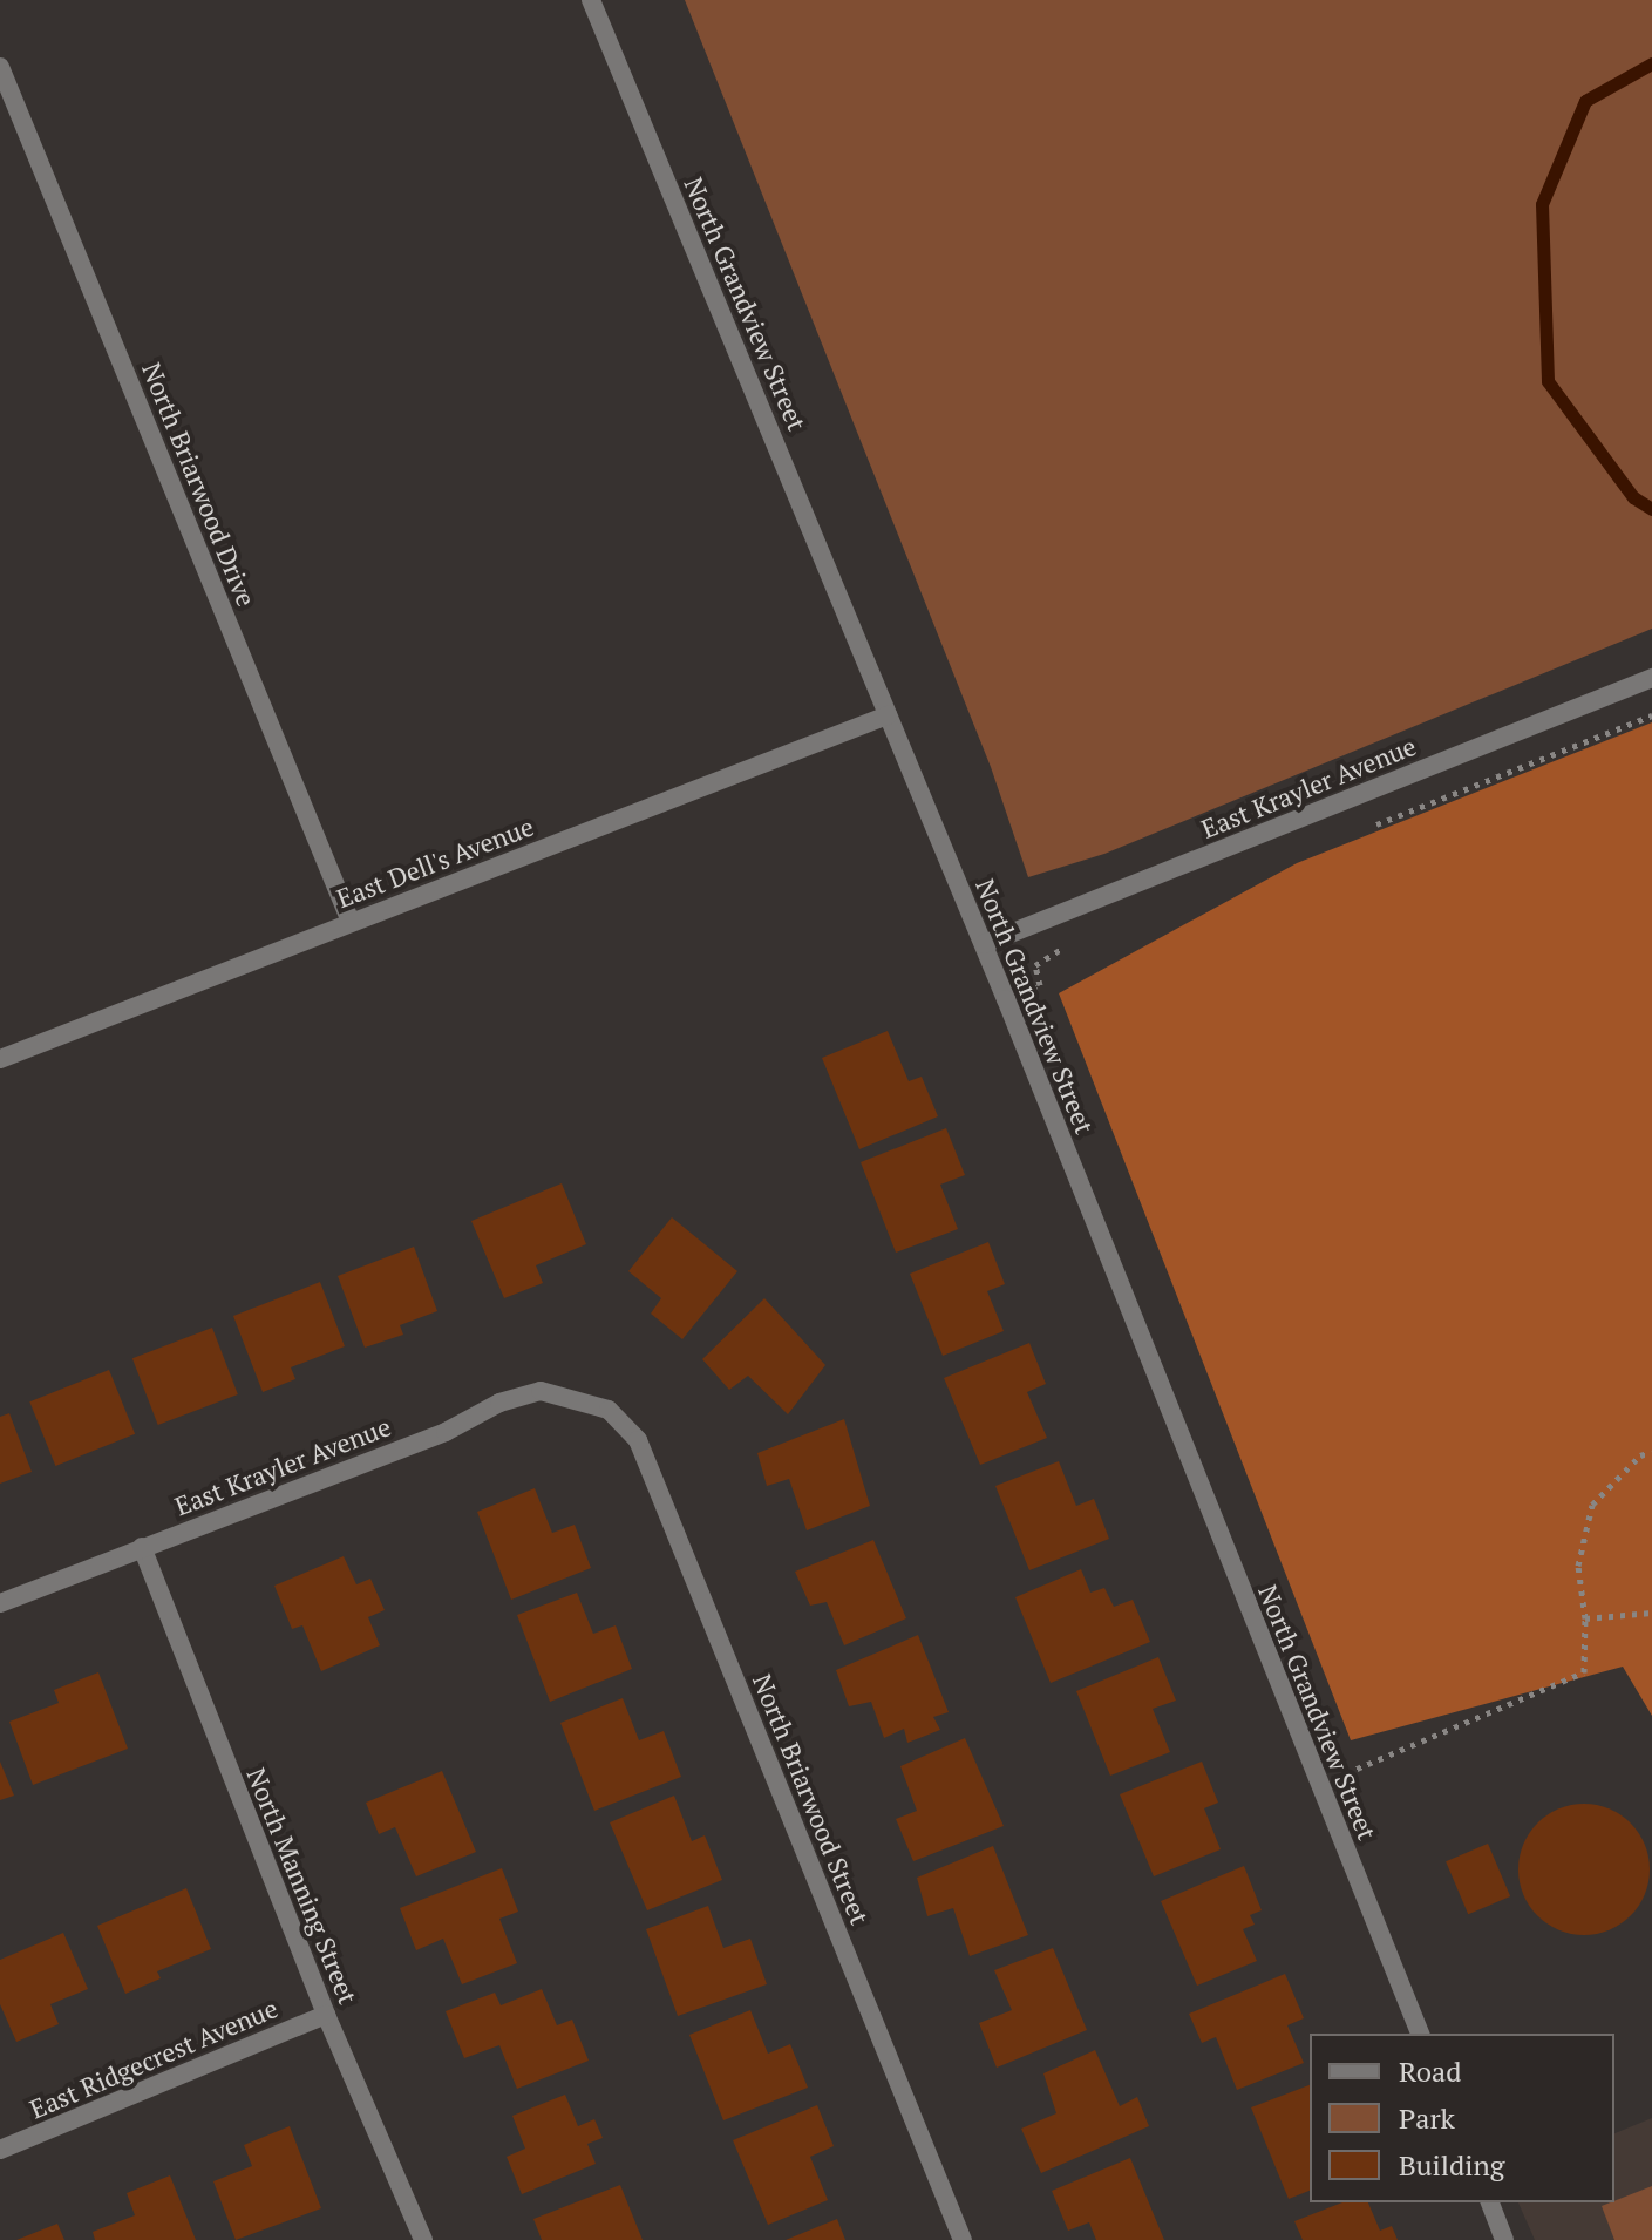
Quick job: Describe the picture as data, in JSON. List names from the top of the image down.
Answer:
{
  "streets": {
    "street": [
      "North Grandview Street",
      "North Briarwood Drive",
      "East Krayler Avenue",
      "East Dell's Avenue",
      "North Briarwood Street",
      "North Manning Street",
      "East Ridgecrest Avenue"
    ]
  },
  "crossings": [
    ["North Grandview Street", "East Krayler Avenue"],
    ["North Grandview Street", "East Dell's Avenue"],
    ["North Briarwood Drive", "East Dell's Avenue"],
    ["East Krayler Avenue", "North Briarwood Street"],
    ["East Krayler Avenue", "North Manning Street"],
    ["North Manning Street", "East Ridgecrest Avenue"]
  ],
  "legend": ["Road", "Park", "Building"]
}
